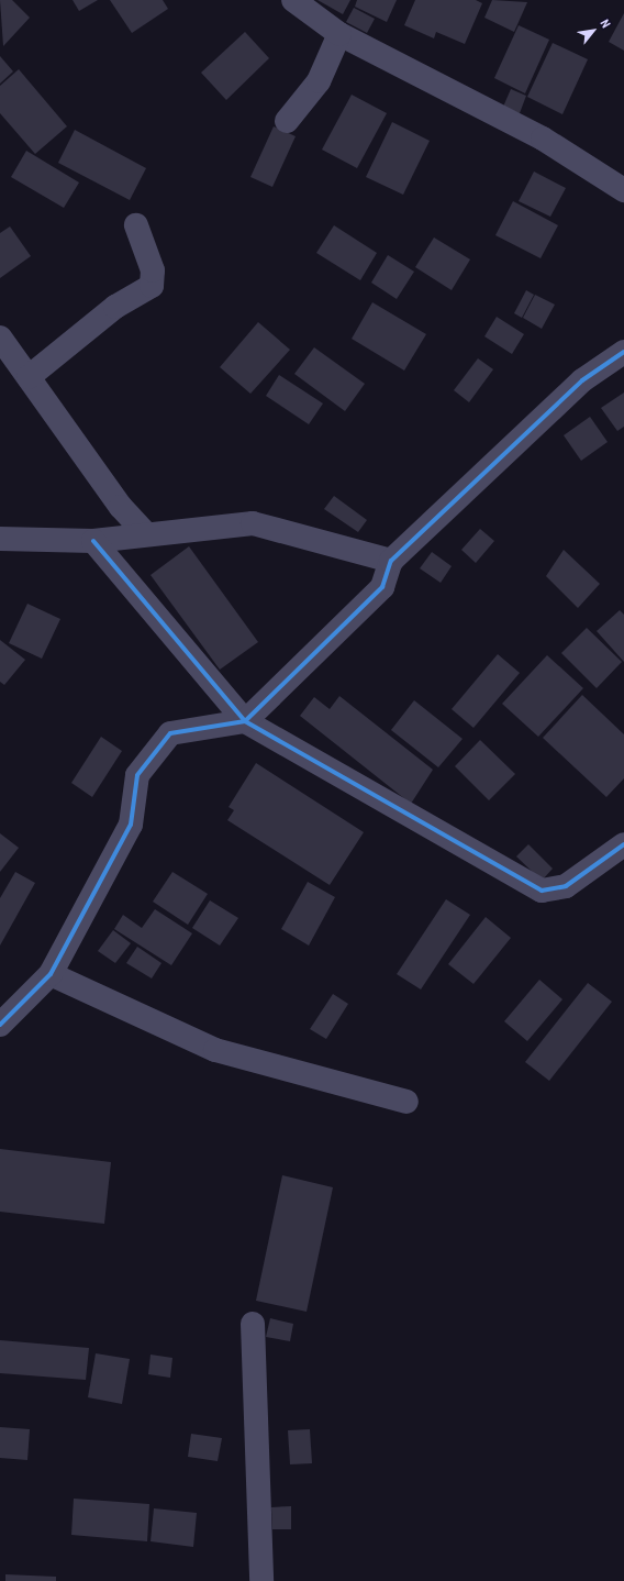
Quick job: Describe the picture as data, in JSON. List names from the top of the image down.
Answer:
{
  "north": "top right"
}
